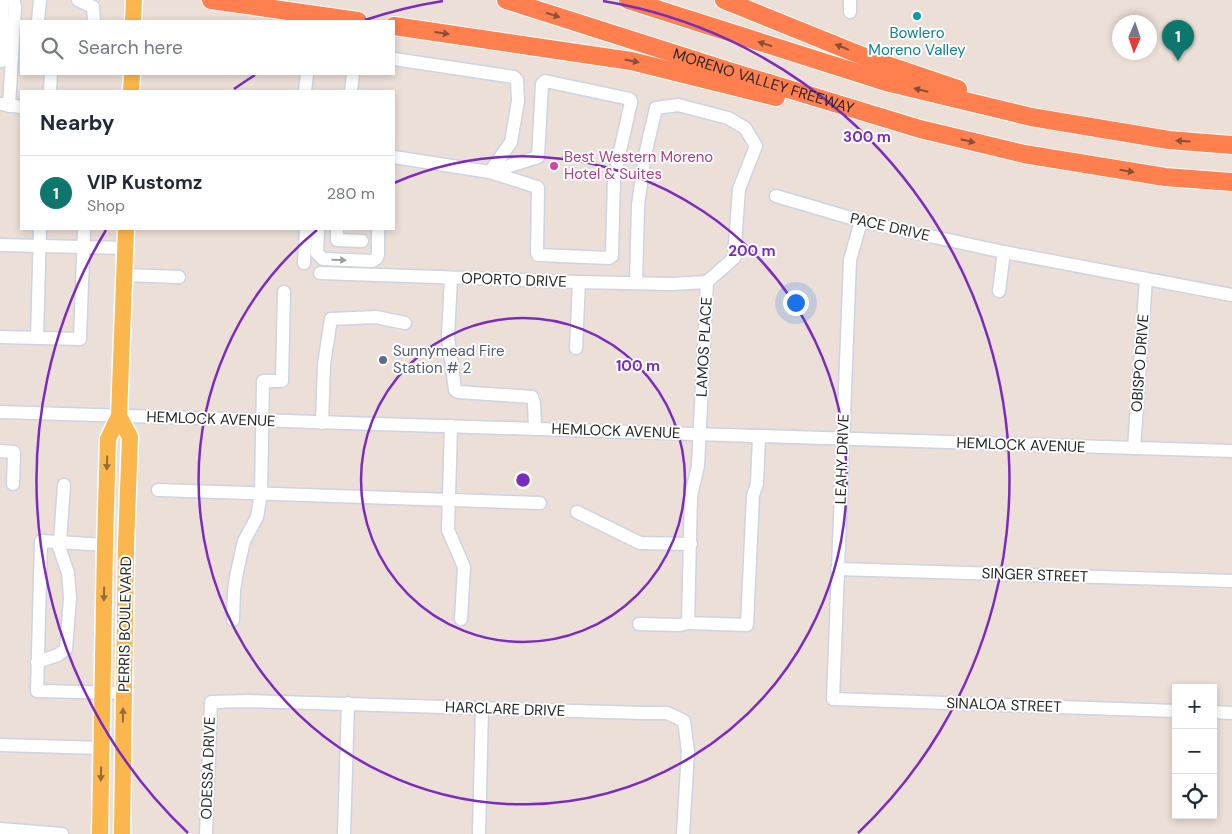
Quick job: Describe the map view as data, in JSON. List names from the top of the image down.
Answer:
{
  "streets": {
    "highway": ["MORENO VALLEY FREEWAY"],
    "main road": ["PERRIS BOULEVARD"],
    "street": [
      "PACE DRIVE",
      "OPORTO DRIVE",
      "LAMOS PLACE",
      "OBISPO DRIVE",
      "HEMLOCK AVENUE",
      "LEAHY DRIVE",
      "SINGER STREET",
      "SINALOA STREET",
      "HARCLARE DRIVE",
      "ODESSA DRIVE"
    ]
  },
  "crossings": [
    ["PACE DRIVE", "OBISPO DRIVE"],
    ["PACE DRIVE", "LEAHY DRIVE"],
    ["OPORTO DRIVE", "LAMOS PLACE"],
    ["LAMOS PLACE", "HEMLOCK AVENUE"],
    ["OBISPO DRIVE", "HEMLOCK AVENUE"],
    ["HEMLOCK AVENUE", "LEAHY DRIVE"],
    ["HEMLOCK AVENUE", "PERRIS BOULEVARD"],
    ["LEAHY DRIVE", "SINGER STREET"],
    ["LEAHY DRIVE", "SINALOA STREET"],
    ["HARCLARE DRIVE", "ODESSA DRIVE"]
  ],
  "places": ["Bowlero Moreno Valley", "Best Western Moreno Hotel & Suites", "Sunnymead Fire Station # 2"],
  "north": "bottom",
  "page": {
    "pins": "1",
    "search": "Search here",
    "heading": "Nearby",
    "list": [
      {
        "mark": "1",
        "name": "VIP Kustomz",
        "note": "Shop",
        "value": "280 m"
      }
    ],
    "map_buttons": ["+", "−"]
  },
  "rings": ["300 m", "200 m", "100 m"]
}
